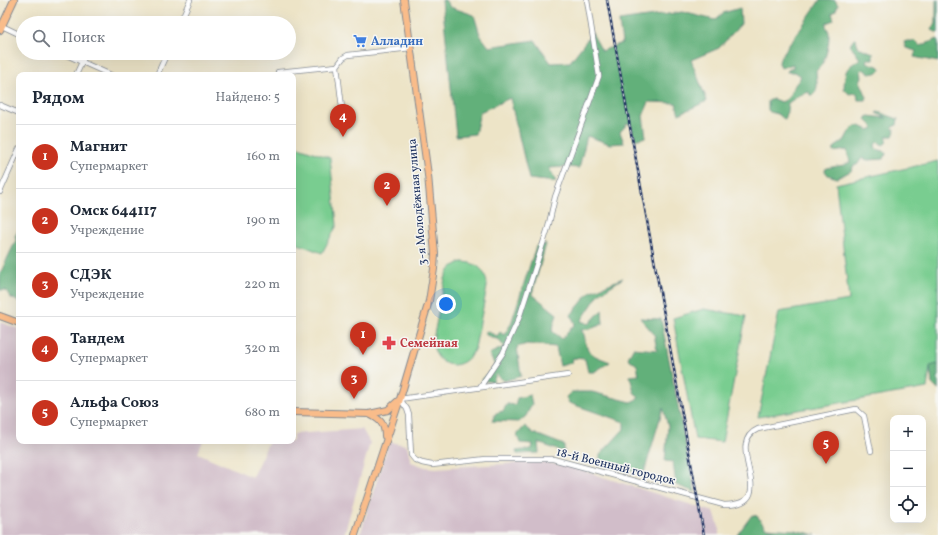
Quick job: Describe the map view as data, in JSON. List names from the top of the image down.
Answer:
{
  "streets": {
    "main road": ["3-я Молодёжная улица"],
    "street": ["18-й Военный городок"]
  },
  "crossings": [
    ["3-я Молодёжная улица", "18-й Военный городок"]
  ],
  "places": {
    "supermarket": ["Алладин"],
    "pharmacy": ["Семейная"]
  },
  "page": {
    "search": "Поиск",
    "heading": ["Рядом", "Найдено: 5"],
    "pins": [
      "4",
      "2",
      "1",
      "3",
      "5"
    ],
    "list": [
      {
        "mark": "1",
        "name": "Магнит",
        "note": "Супермаркет",
        "value": "160 m"
      },
      {
        "mark": "2",
        "name": "Омск 644117",
        "note": "Учреждение",
        "value": "190 m"
      },
      {
        "mark": "3",
        "name": "СДЭК",
        "note": "Учреждение",
        "value": "220 m"
      },
      {
        "mark": "4",
        "name": "Тандем",
        "note": "Супермаркет",
        "value": "320 m"
      },
      {
        "mark": "5",
        "name": "Альфа Союз",
        "note": "Супермаркет",
        "value": "680 m"
      }
    ],
    "map_buttons": ["+", "−"]
  }
}
